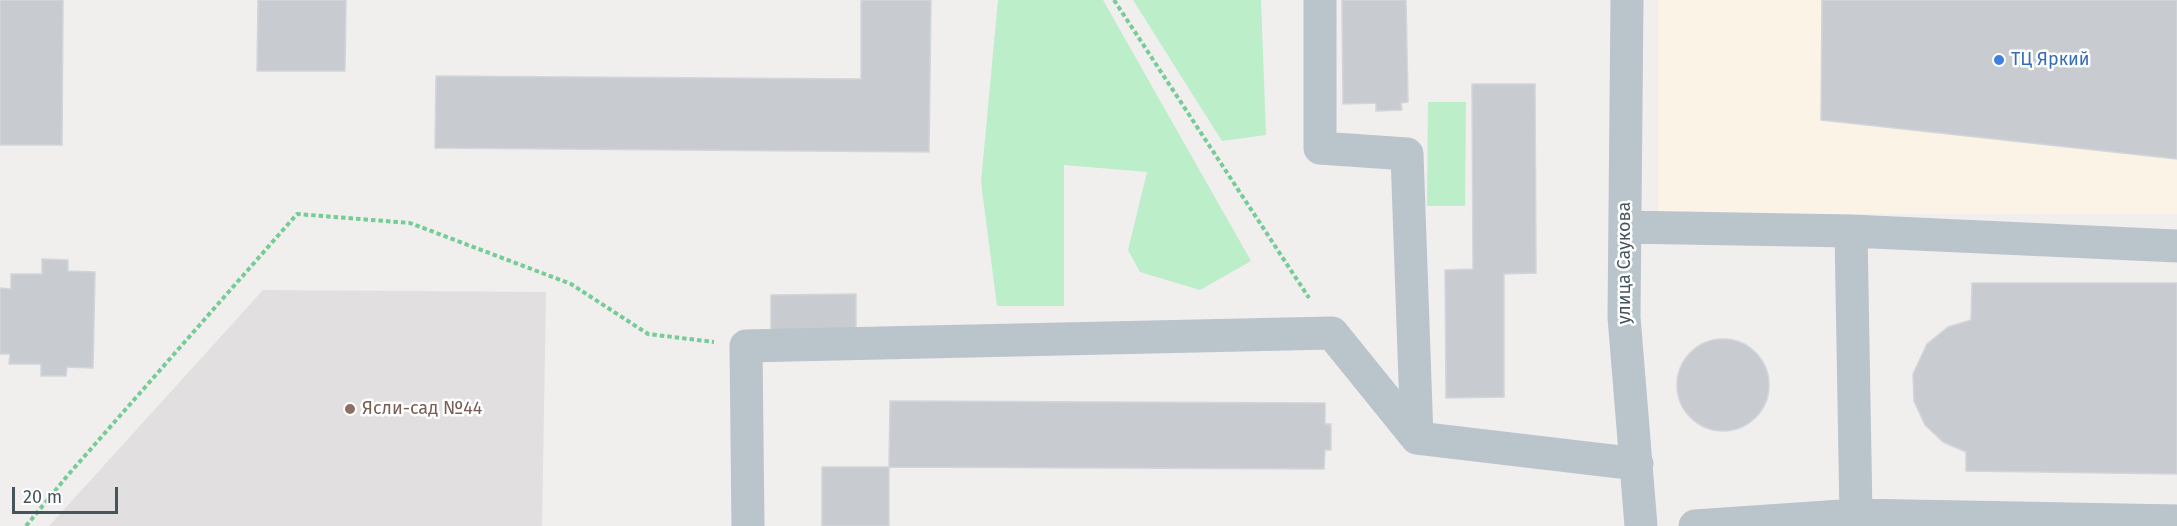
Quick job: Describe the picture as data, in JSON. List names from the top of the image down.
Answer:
{
  "streets": {
    "street": ["улица Саукова"]
  },
  "places": ["ТЦ Яркий", "Ясли-сад №44"],
  "scale_bar": "20 m"
}
